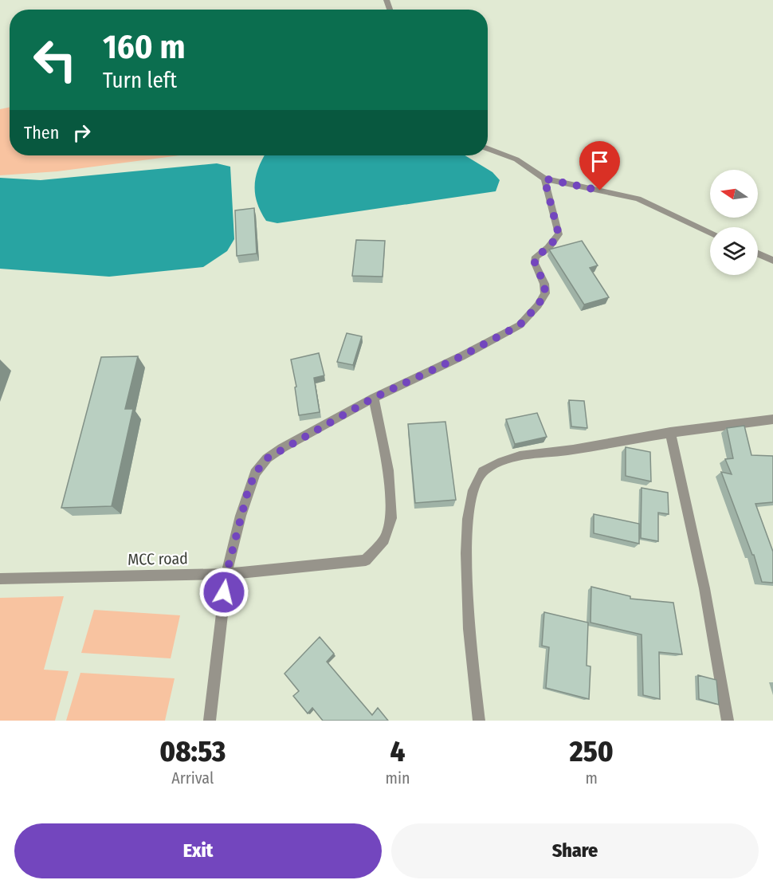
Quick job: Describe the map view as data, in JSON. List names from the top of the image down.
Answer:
{
  "streets": {
    "street": ["MCC road"]
  },
  "north": "left",
  "page": {
    "turn": ["160 m", "Turn left"],
    "then": "Then",
    "eta": [
      "08:53",
      "Arrival",
      "4",
      "min",
      "250",
      "m"
    ],
    "buttons": ["Exit", "Share"]
  }
}
